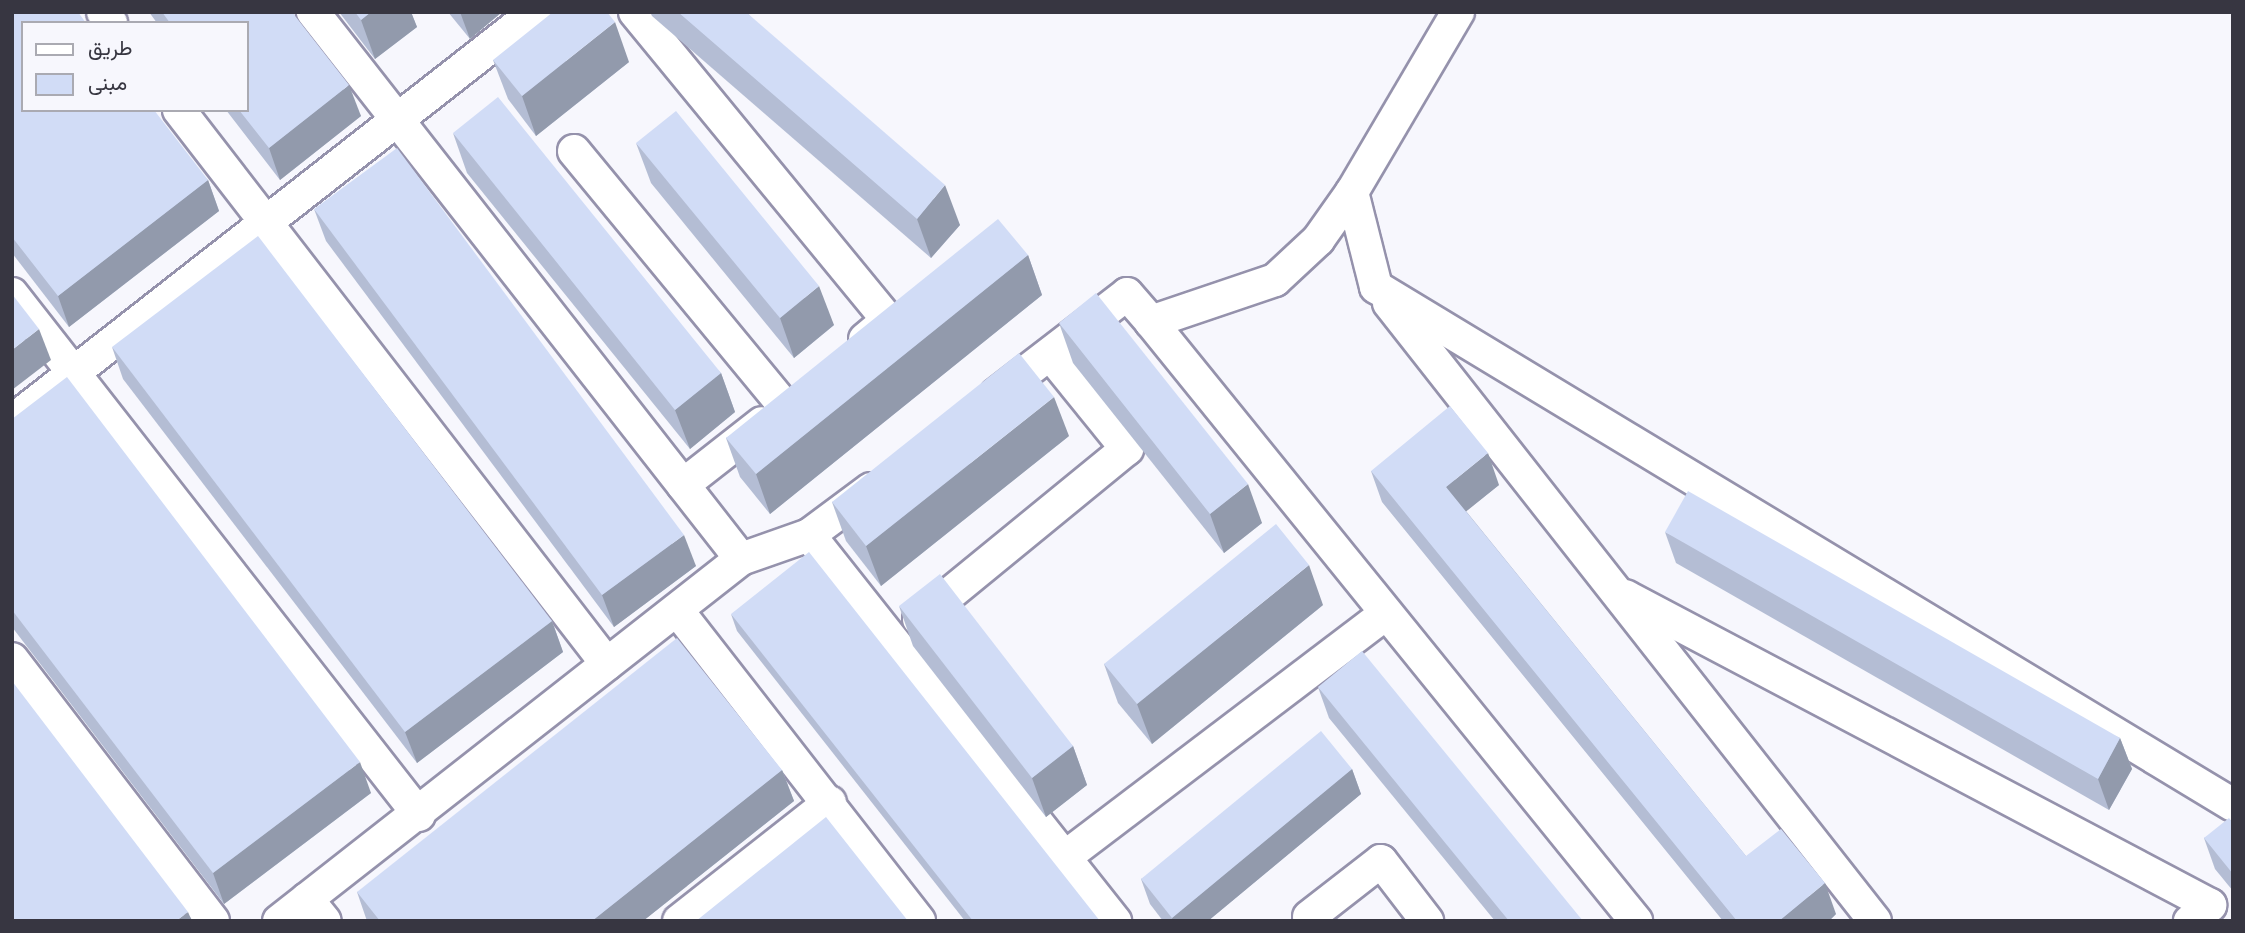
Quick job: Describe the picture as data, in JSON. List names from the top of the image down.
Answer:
{
  "legend": ["طريق", "مبنى"]
}
